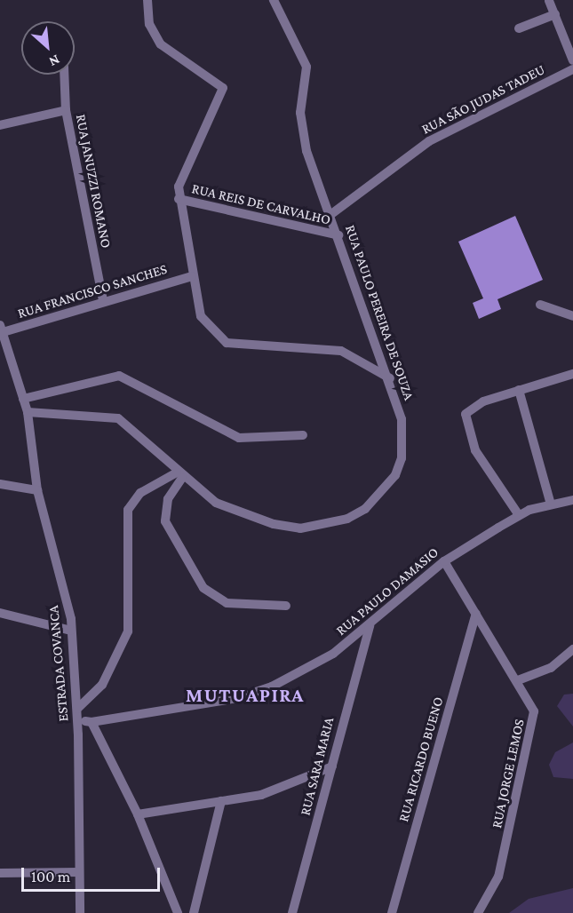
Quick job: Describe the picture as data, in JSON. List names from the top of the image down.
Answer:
{
  "streets": {
    "street": [
      "RUA SÃO JUDAS TADEU",
      "RUA JANUZZI ROMANO",
      "RUA REIS DE CARVALHO",
      "RUA FRANCISCO SANCHES",
      "RUA PAULO PEREIRA DE SOUZA",
      "RUA PAULO DAMASIO",
      "ESTRADA COVANCA",
      "RUA RICARDO BUENO",
      "RUA SARA MARIA",
      "RUA JORGE LEMOS"
    ]
  },
  "crossings": [
    ["RUA SÃO JUDAS TADEU", "RUA PAULO PEREIRA DE SOUZA"],
    ["RUA JANUZZI ROMANO", "RUA FRANCISCO SANCHES"],
    ["RUA REIS DE CARVALHO", "RUA PAULO PEREIRA DE SOUZA"],
    ["RUA FRANCISCO SANCHES", "ESTRADA COVANCA"],
    ["RUA PAULO PEREIRA DE SOUZA", "ESTRADA COVANCA"],
    ["RUA PAULO DAMASIO", "ESTRADA COVANCA"],
    ["RUA PAULO DAMASIO", "RUA SARA MARIA"],
    ["RUA PAULO DAMASIO", "RUA JORGE LEMOS"],
    ["RUA RICARDO BUENO", "RUA JORGE LEMOS"]
  ],
  "districts": ["MUTUAPIRA"],
  "scale_bar": "100 m",
  "north": "bottom right"
}
